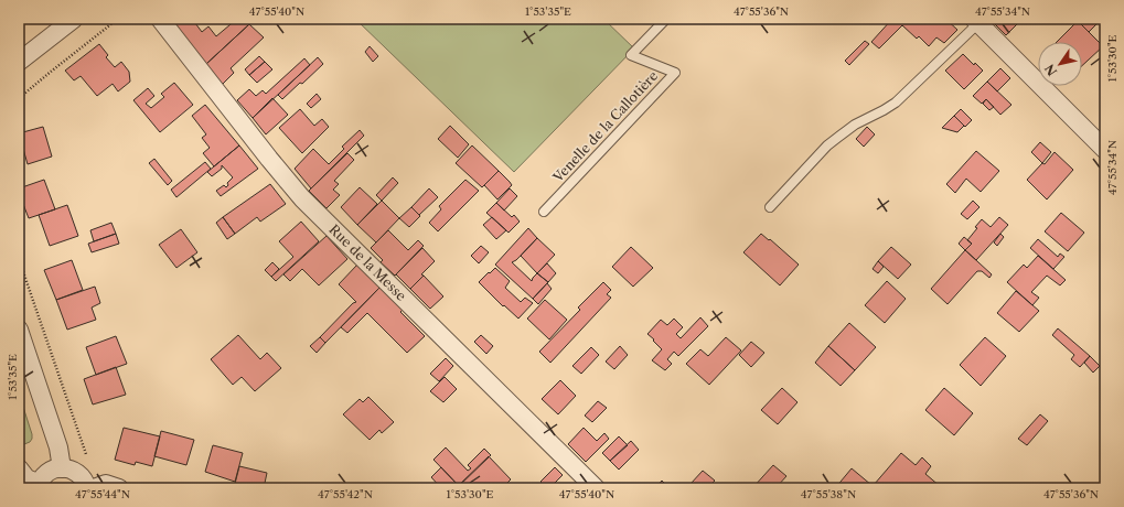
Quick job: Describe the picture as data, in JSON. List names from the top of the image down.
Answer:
{
  "streets": {
    "street": ["Rue de la Messe"],
    "lane": ["Venelle de la Callotière"]
  },
  "north": "bottom left",
  "coordinates": [
    "47°55'40\"N",
    "1°53'35\"E",
    "47°55'36\"N",
    "47°55'34\"N",
    "1°53'30\"E",
    "47°55'44\"N",
    "47°55'42\"N",
    "47°55'38\"N"
  ]
}
